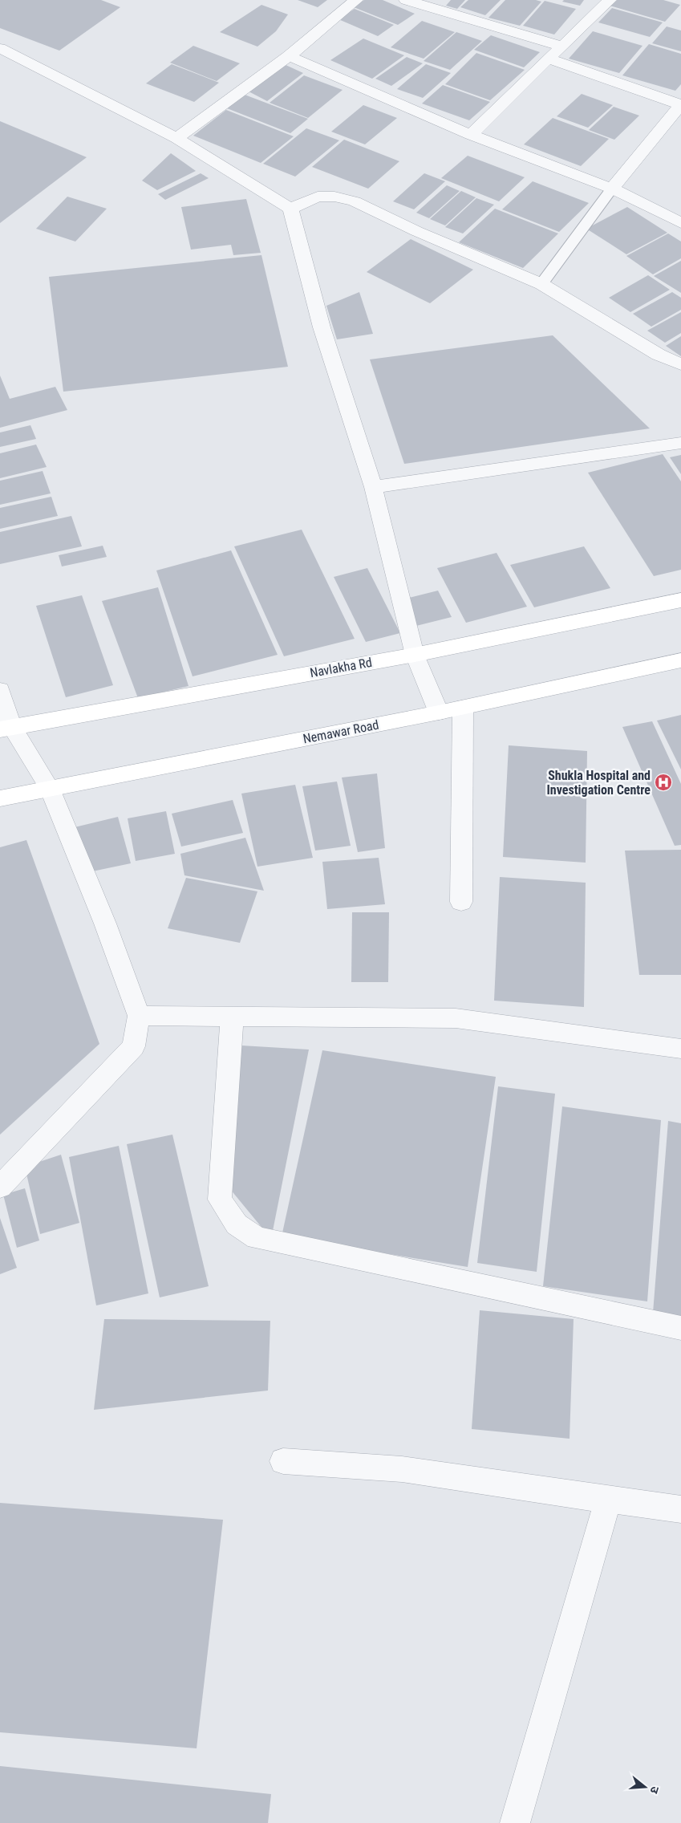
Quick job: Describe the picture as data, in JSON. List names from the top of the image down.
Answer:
{
  "streets": {
    "main road": ["Navlakha Rd", "Nemawar Road"]
  },
  "places": {
    "hospital": ["Shukla Hospital and Investigation Centre"]
  },
  "north": "right"
}
